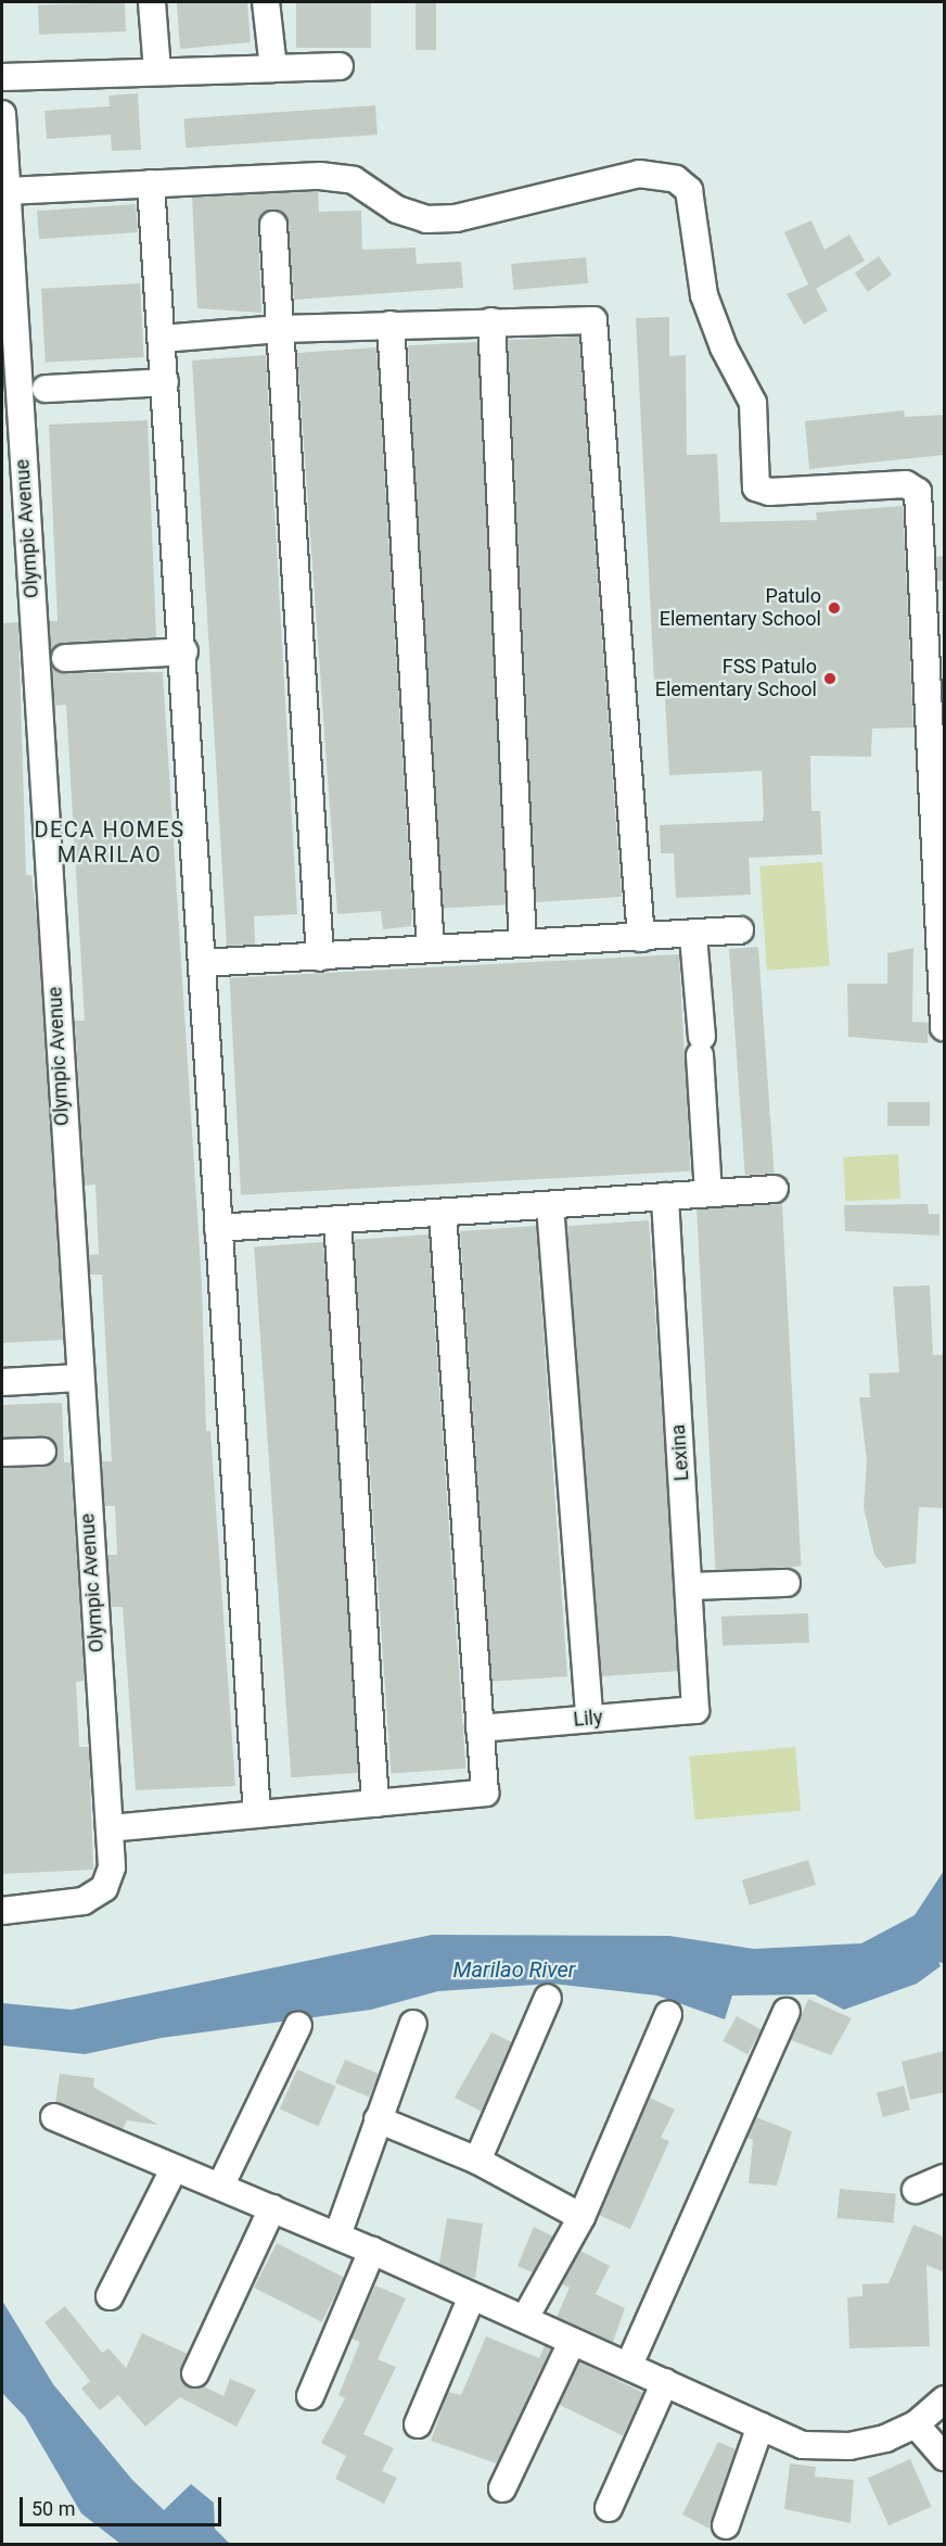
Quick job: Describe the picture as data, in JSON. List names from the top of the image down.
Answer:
{
  "streets": {
    "street": ["Olympic Avenue", "Lexina", "Lily"]
  },
  "crossings": [
    ["Lexina", "Lily"]
  ],
  "districts": ["DECA HOMES MARILAO"],
  "water": ["Marilao River"],
  "places": ["Patulo Elementary School", "FSS Patulo Elementary School"],
  "scale_bar": "50 m"
}
